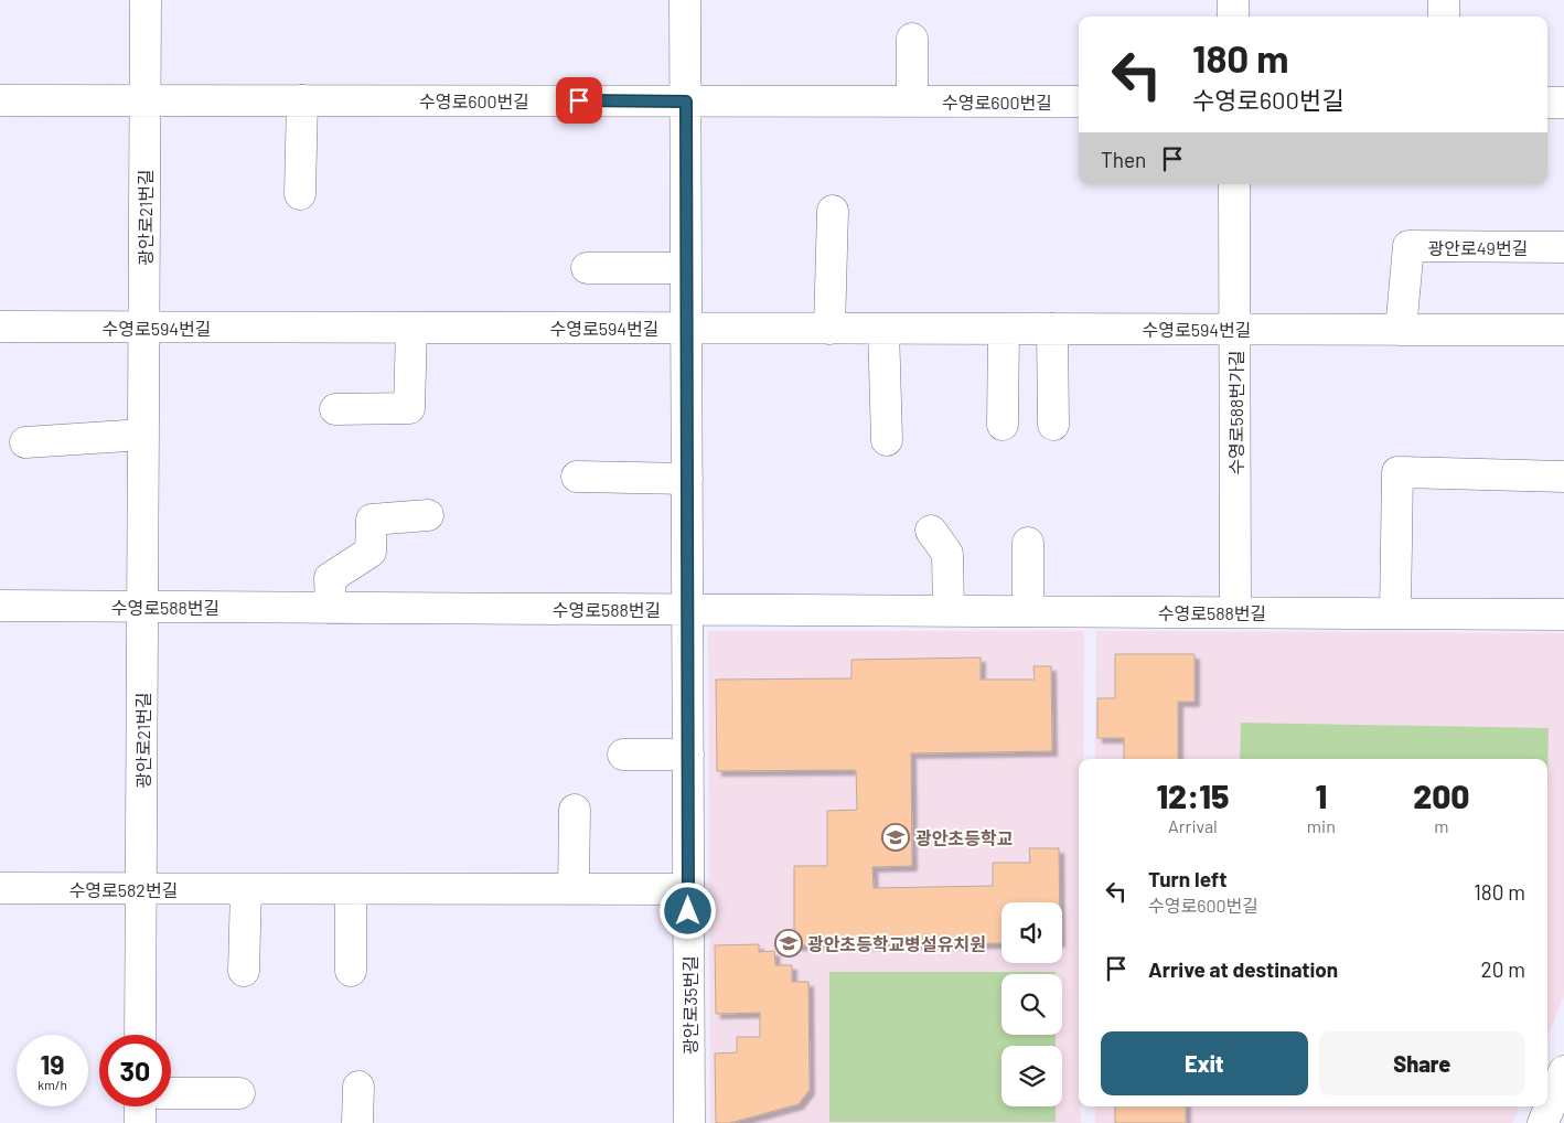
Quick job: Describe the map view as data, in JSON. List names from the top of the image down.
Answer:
{
  "streets": {
    "street": [
      "수영로600번길",
      "광안로21번길",
      "광안로49번길",
      "수영로594번길",
      "수영로588번가길",
      "수영로588번길",
      "수영로582번길",
      "광안로35번길"
    ]
  },
  "crossings": [
    ["수영로600번길", "광안로21번길"],
    ["수영로600번길", "광안로35번길"],
    ["광안로21번길", "수영로594번길"],
    ["광안로21번길", "수영로588번길"],
    ["광안로21번길", "수영로582번길"],
    ["광안로49번길", "수영로594번길"],
    ["수영로594번길", "수영로588번가길"],
    ["수영로594번길", "광안로35번길"],
    ["수영로588번가길", "수영로588번길"],
    ["수영로588번길", "광안로35번길"],
    ["수영로582번길", "광안로35번길"]
  ],
  "places": {
    "school or university": ["광안초등학교", "광안초등학교병설유치원"]
  },
  "page": {
    "turn": ["180 m", "수영로600번길"],
    "then": "Then",
    "eta": [
      "12:15",
      "Arrival",
      "1",
      "min",
      "200",
      "m"
    ],
    "list": [
      {
        "name": "Turn left",
        "note": "수영로600번길",
        "value": "180 m"
      },
      {
        "name": "Arrive at destination",
        "value": "20 m"
      }
    ],
    "buttons": ["Exit", "Share"],
    "speed": "19 km/h",
    "limit": "30"
  }
}
